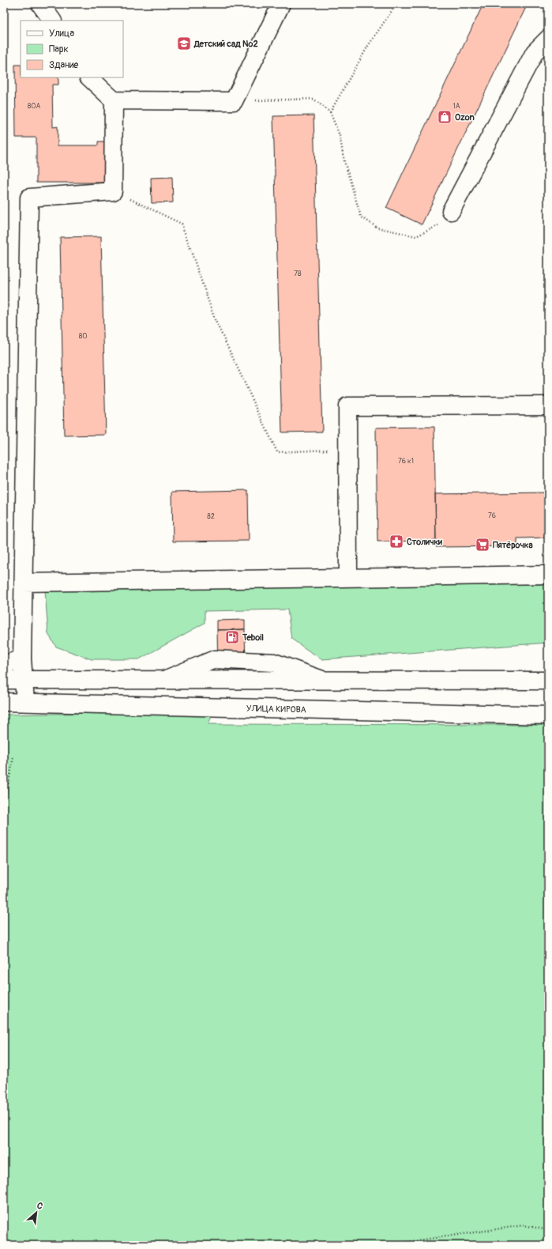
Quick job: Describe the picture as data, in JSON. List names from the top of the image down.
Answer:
{
  "streets": {
    "main road": ["УЛИЦА КИРОВА"]
  },
  "places": {
    "school or university": ["Детский сад №2"],
    "shop": ["Ozon"],
    "pharmacy": ["Столички"],
    "supermarket": ["Пятёрочка"],
    "fuel station": ["Teboil"]
  },
  "house_numbers": [
    "80А",
    "1А",
    "78",
    "80",
    "76 к1",
    "76",
    "82"
  ],
  "legend": ["Улица", "Парк", "Здание"],
  "north": "top right"
}
